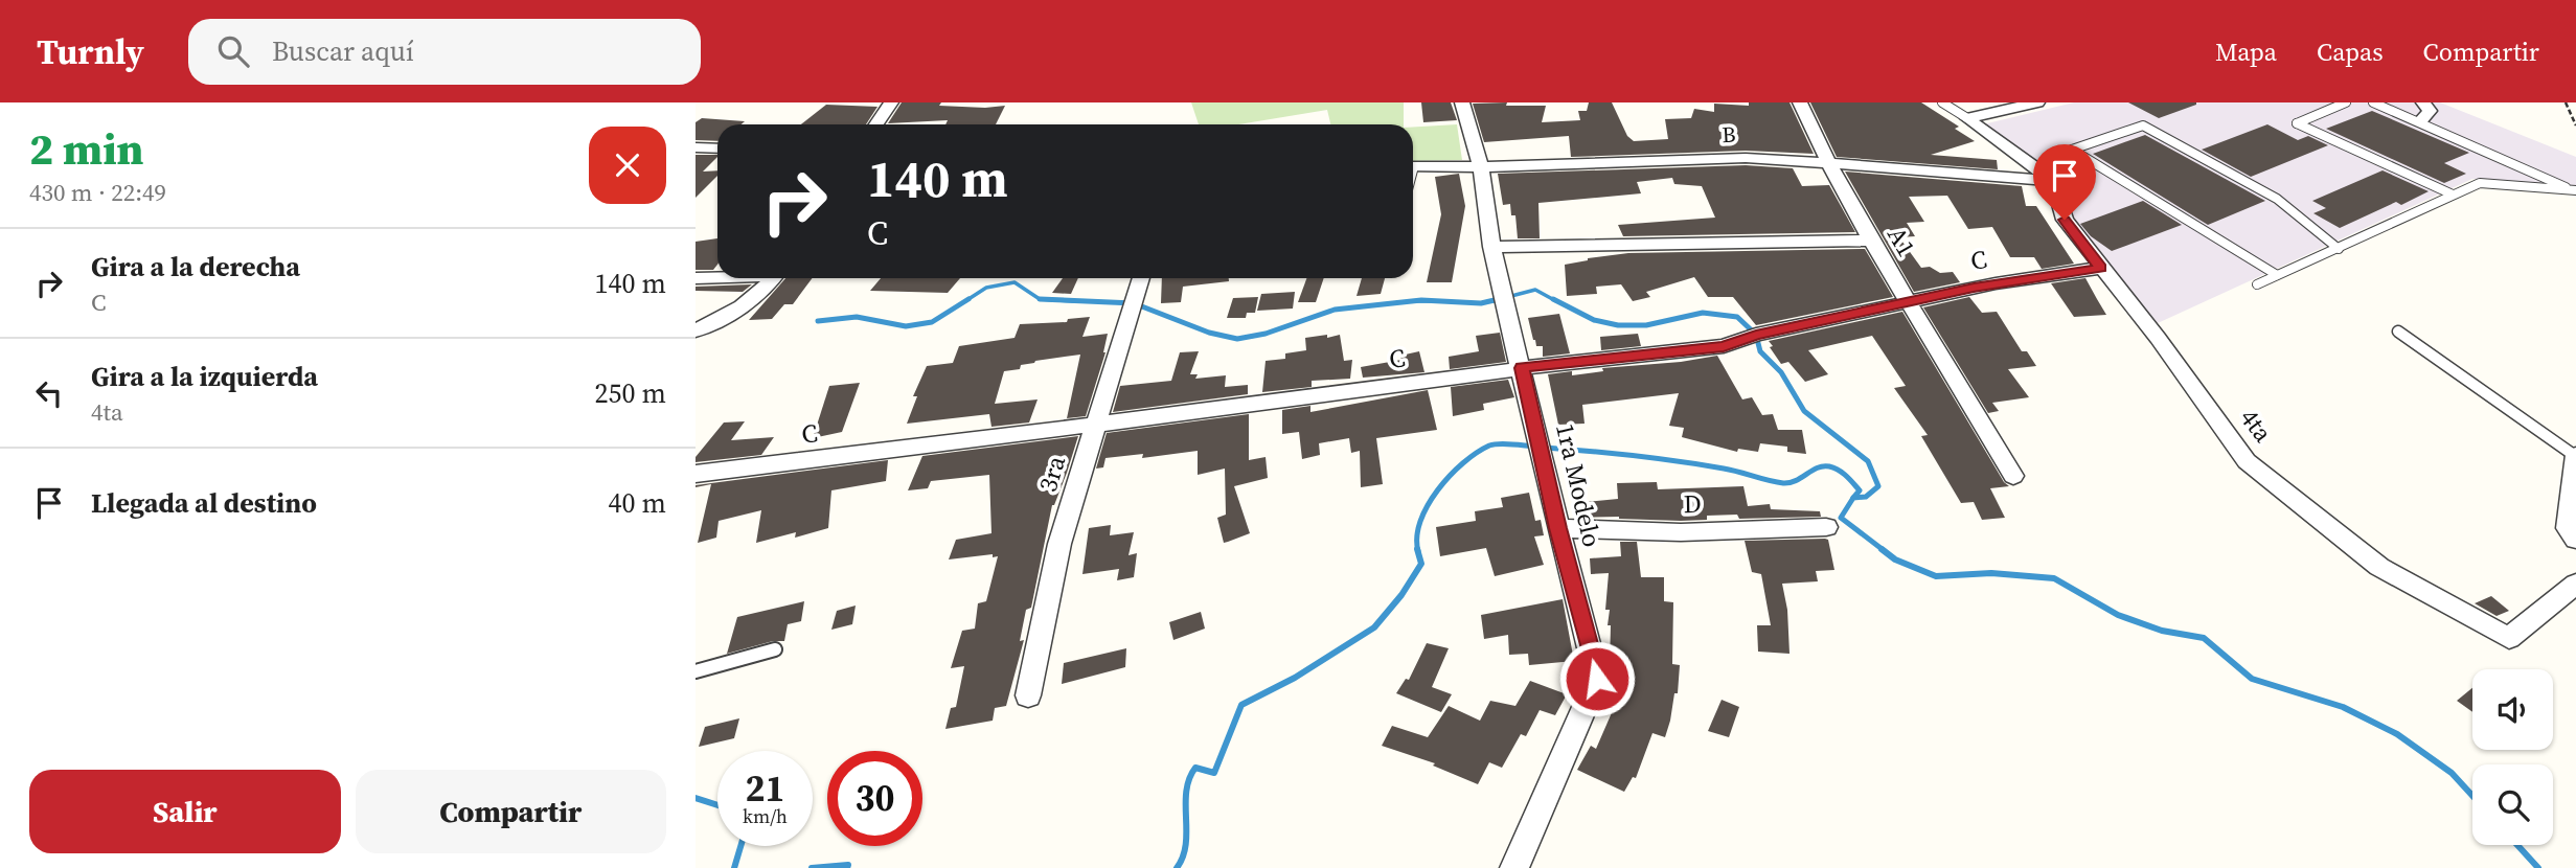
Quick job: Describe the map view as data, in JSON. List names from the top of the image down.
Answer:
{
  "streets": {
    "street": [
      "B",
      "A1",
      "C",
      "4ta",
      "3ra",
      "1ra Modelo",
      "D"
    ]
  },
  "crossings": [
    ["B", "A1"],
    ["B", "4ta"],
    ["B", "1ra Modelo"],
    ["A1", "C"],
    ["C", "4ta"],
    ["C", "3ra"],
    ["C", "1ra Modelo"],
    ["1ra Modelo", "D"]
  ],
  "page": {
    "header": "Turnly",
    "search": "Buscar aquí",
    "nav": ["Mapa", "Capas", "Compartir"],
    "heading": ["2 min", "430 m · 22:49"],
    "turn": ["140 m", "C"],
    "list": [
      {
        "name": "Gira a la derecha",
        "note": "C",
        "value": "140 m"
      },
      {
        "name": "Gira a la izquierda",
        "note": "4ta",
        "value": "250 m"
      },
      {
        "name": "Llegada al destino",
        "value": "40 m"
      }
    ],
    "speed": "21 km/h",
    "limit": "30",
    "buttons": ["Salir", "Compartir"]
  }
}
